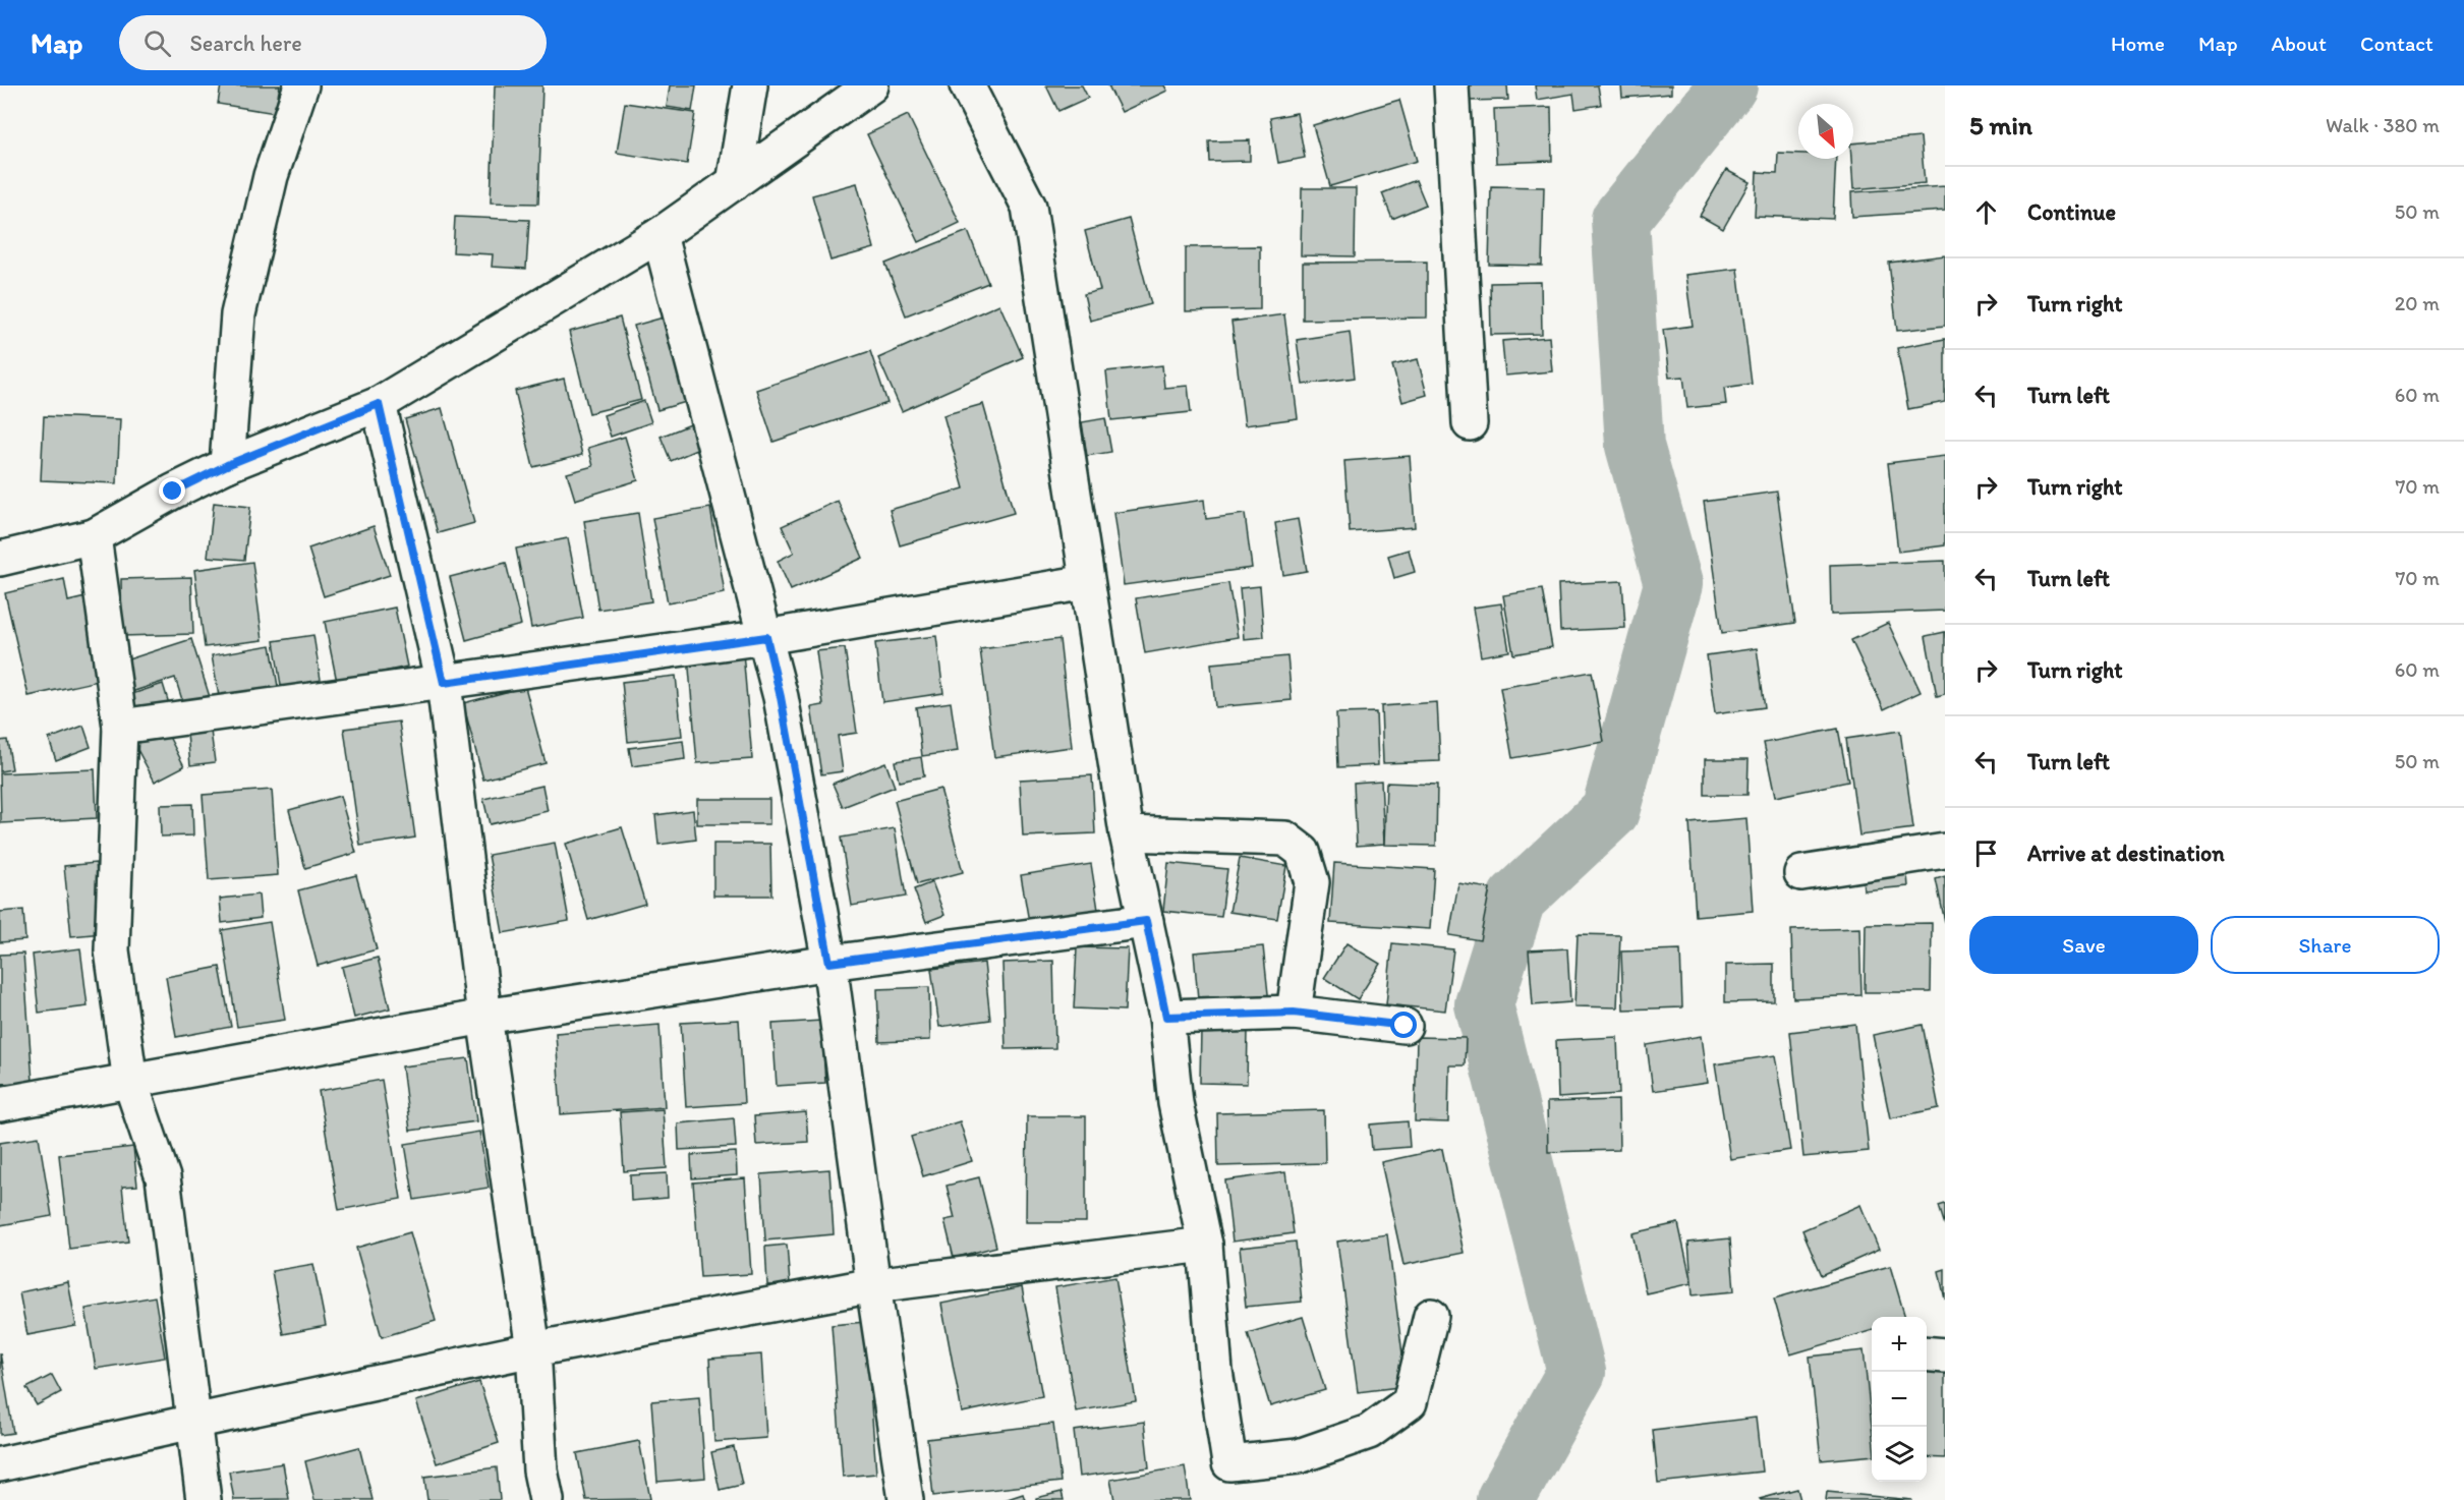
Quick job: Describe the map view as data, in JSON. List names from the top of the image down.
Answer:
{
  "north": "bottom right",
  "page": {
    "header": "Map",
    "search": "Search here",
    "nav": [
      "Home",
      "Map",
      "About",
      "Contact"
    ],
    "heading": ["5 min", "Walk · 380 m"],
    "list": [
      ["Continue", "50 m"],
      ["Turn right", "20 m"],
      ["Turn left", "60 m"],
      ["Turn right", "70 m"],
      ["Turn left", "70 m"],
      ["Turn right", "60 m"],
      ["Turn left", "50 m"],
      "Arrive at destination"
    ],
    "buttons": ["Save", "Share"],
    "map_buttons": ["+", "−"]
  }
}
